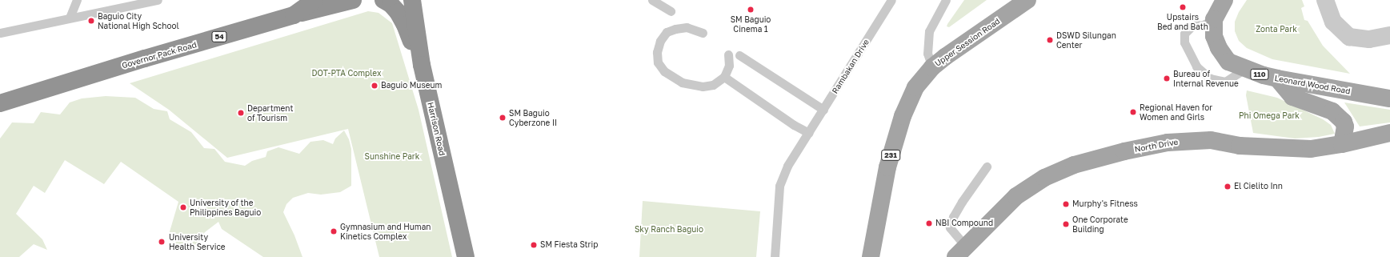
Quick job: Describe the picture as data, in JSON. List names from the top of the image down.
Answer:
{
  "streets": {
    "highway": ["54", "Governor Pack Road", "Harrison Road"],
    "main road": [
      "Upper Session Road",
      "110",
      "Leonard Wood Road",
      "North Drive",
      "231"
    ],
    "lane": ["Rambakan Drive"]
  },
  "parks": [
    "Zonta Park",
    "DOT-PTA Complex",
    "Phi Omega Park",
    "Sunshine Park",
    "Sky Ranch Baguio"
  ],
  "places": [
    "Upstairs Bed and Bath",
    "SM Baguio Cinema 1",
    "Baguio City National High School",
    "DSWD Silungan Center",
    "Bureau of Internal Revenue",
    "Baguio Museum",
    "Regional Haven for Women and Girls",
    "Department of Tourism",
    "SM Baguio Cyberzone II",
    "El Cielito Inn",
    "Murphy's Fitness",
    "University of the Philippines Baguio",
    "NBI Compound",
    "One Corporate Building",
    "Gymnasium and Human Kinetics Complex",
    "University Health Service",
    "SM Fiesta Strip"
  ]
}
